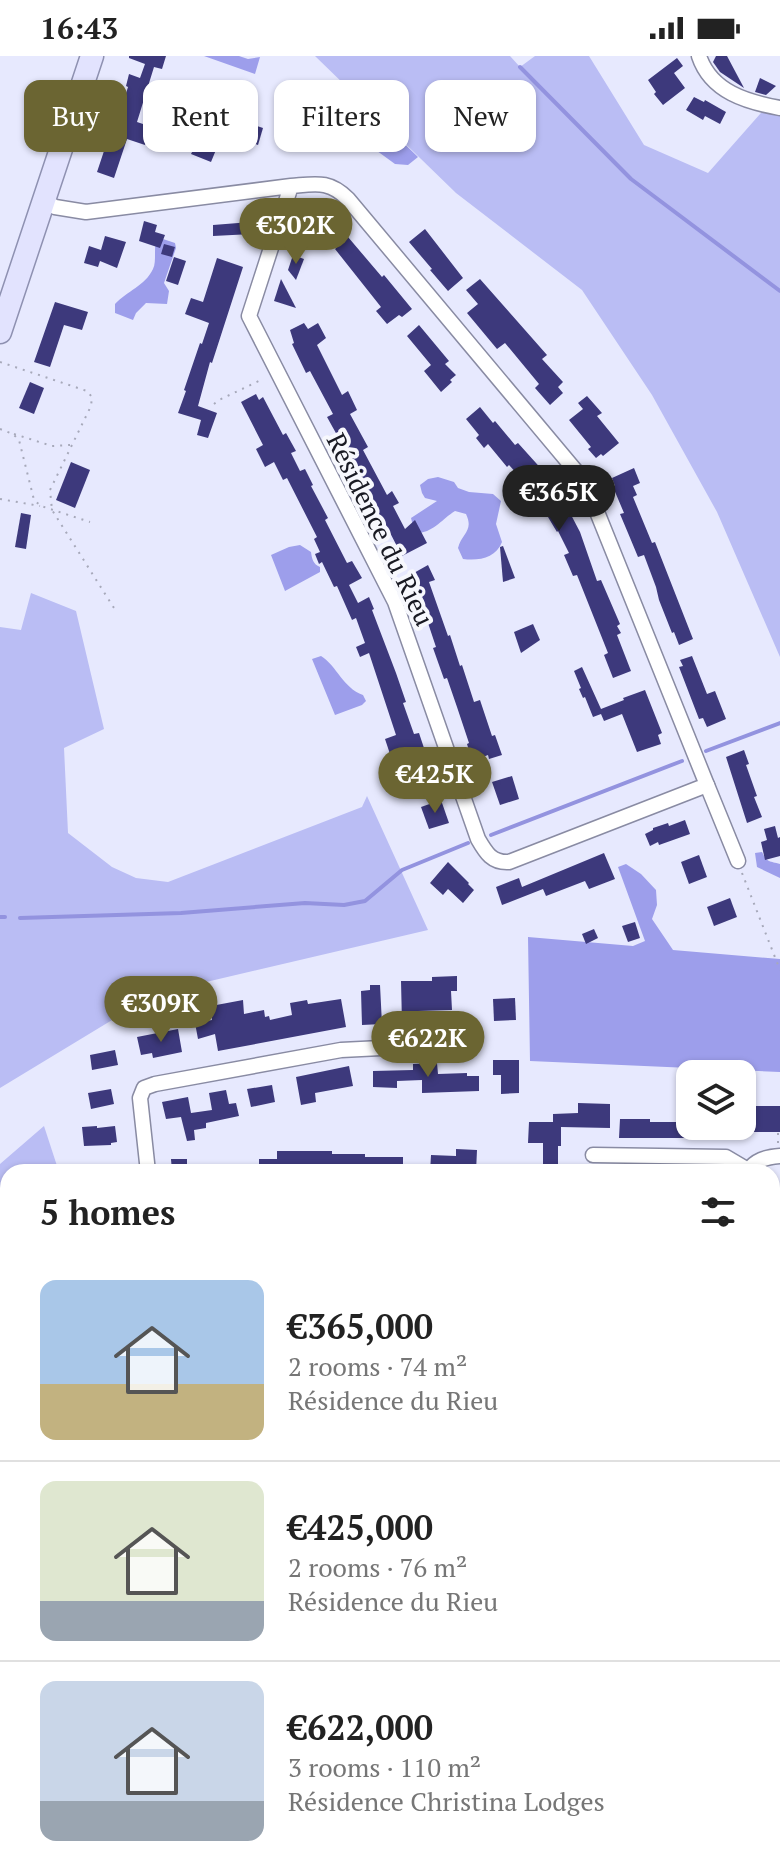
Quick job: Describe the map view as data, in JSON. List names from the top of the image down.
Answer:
{
  "streets": {
    "street": ["Résidence du Rieu"]
  },
  "page": {
    "status": "16:43",
    "chip": [
      "Buy",
      "Rent",
      "Filters",
      "New"
    ],
    "price": [
      "€302K",
      "€365K",
      "€425K",
      "€309K",
      "€622K"
    ],
    "heading": "5 homes",
    "list": [
      {
        "name": "€365,000",
        "note": "2 rooms · 74 m² · Résidence du Rieu"
      },
      {
        "name": "€425,000",
        "note": "2 rooms · 76 m² · Résidence du Rieu"
      },
      {
        "name": "€622,000",
        "note": "3 rooms · 110 m² · Résidence Christina Lodges"
      }
    ]
  }
}
